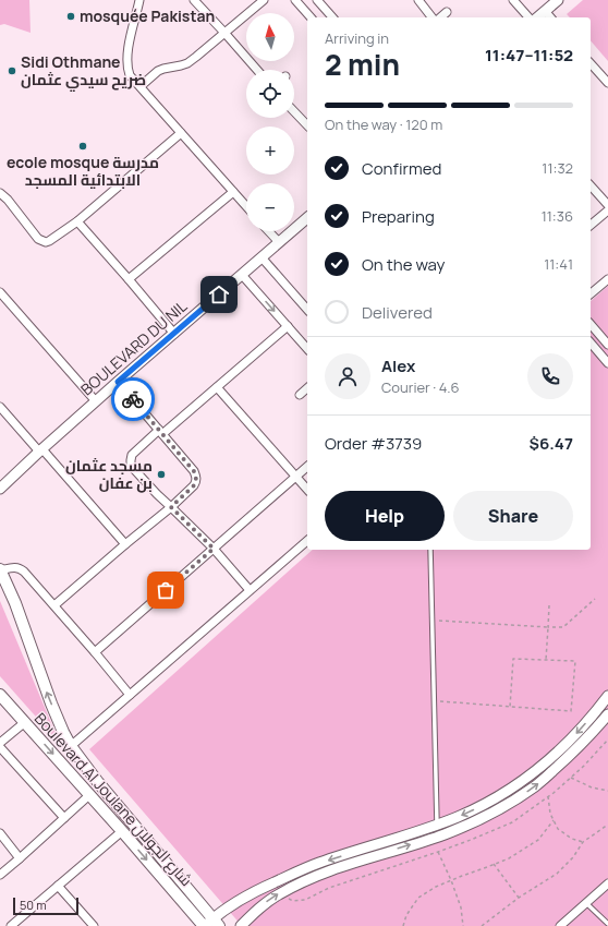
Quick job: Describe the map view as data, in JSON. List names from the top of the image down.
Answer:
{
  "streets": {
    "main road": ["Boulevard Al Joulane شارع الجولان"],
    "street": ["BOULEVARD DU NIL"]
  },
  "places": [
    "mosquée Pakistan",
    "Sidi Othmane ضريح سيدي عثمان",
    "ecole mosque مدرسة الابتدائية المسجد",
    "مسجد عثمان بن عفان"
  ],
  "scale_bar": "50 m",
  "north": "top",
  "page": {
    "map_buttons": ["+", "−"],
    "heading": ["2 min", "Arriving in", "11:47–11:52"],
    "panel": [
      "Alex",
      "Courier · 4.6",
      "Order #3739",
      "$6.47"
    ],
    "bar": "On the way · 120 m",
    "list": [
      ["Confirmed", "11:32"],
      ["Preparing", "11:36"],
      ["On the way", "11:41"],
      "Delivered"
    ],
    "buttons": ["Help", "Share"],
    "scale": "50 m"
  }
}
